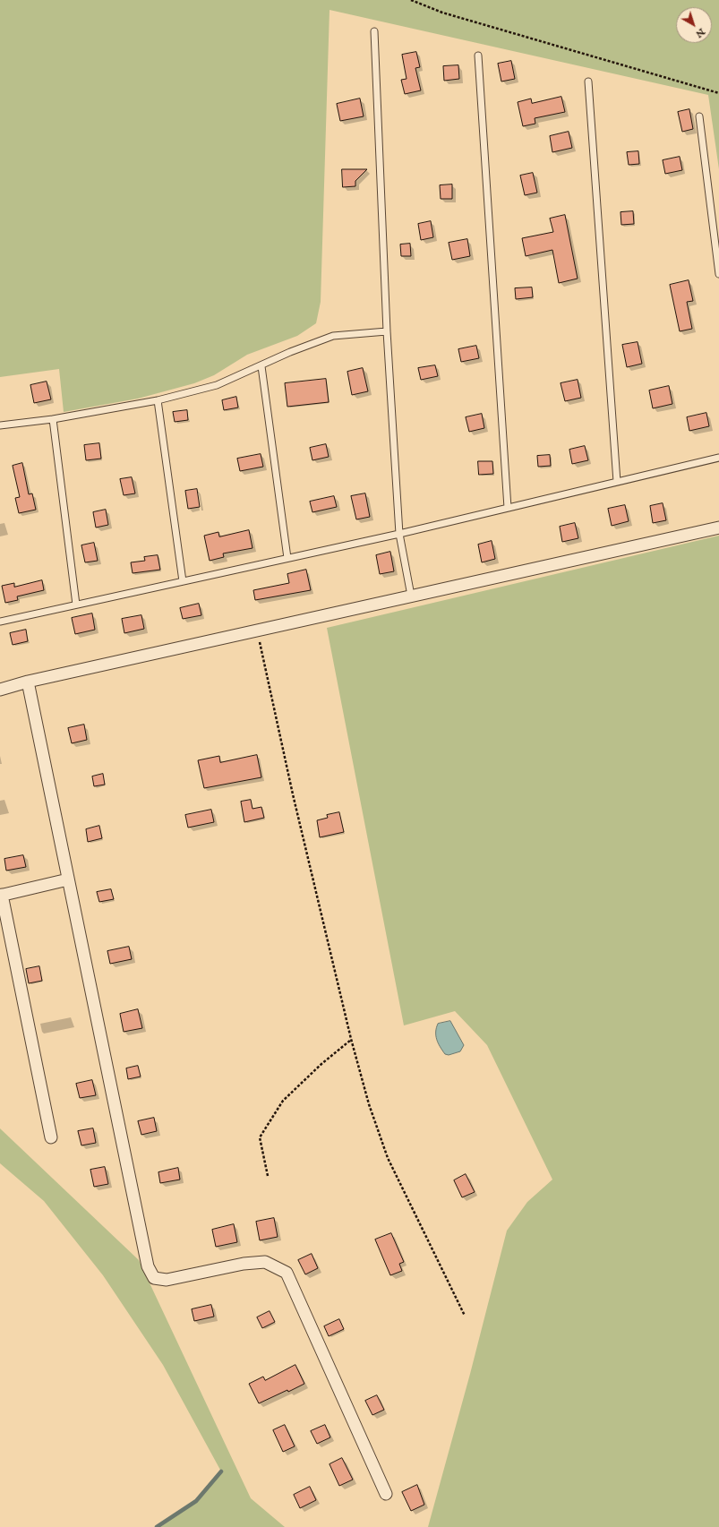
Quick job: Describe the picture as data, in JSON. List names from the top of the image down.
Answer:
{
  "north": "bottom right"
}
